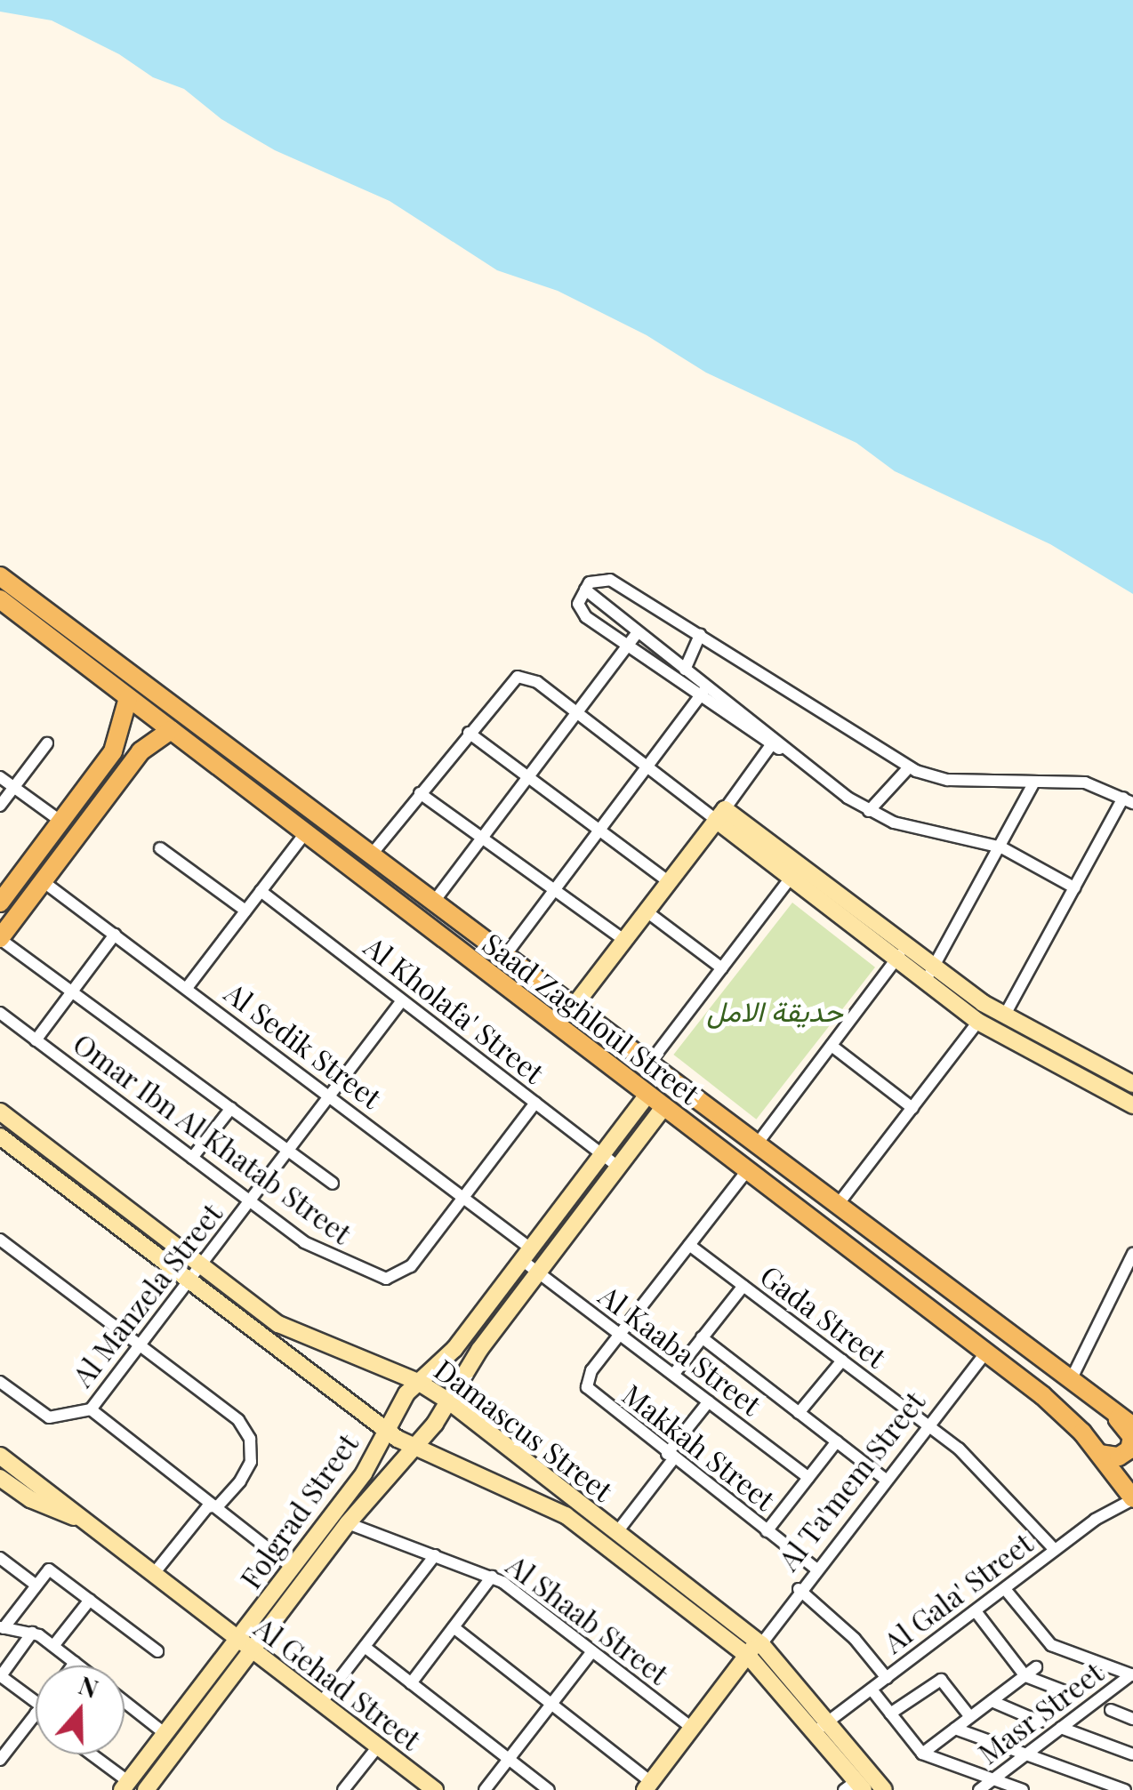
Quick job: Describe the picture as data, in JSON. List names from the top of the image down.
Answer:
{
  "streets": {
    "main road": ["Saad Zaghloul Street"],
    "street": [
      "Al Kholafa' Street",
      "Al Sedik Street",
      "Omar Ibn Al Khatab Street",
      "Al Manzela Street",
      "Gada Street",
      "Al Kaaba Street",
      "Damascus Street",
      "Makkah Street",
      "Al Ta'mem Street",
      "Folgrad Street",
      "Al Gala' Street",
      "Al Shaab Street",
      "Al Gehad Street",
      "Masr Street"
    ]
  },
  "crossings": [
    ["Al Kholafa' Street", "Omar Ibn Al Khatab Street"],
    ["Al Kholafa' Street", "Al Manzela Street"],
    ["Al Kholafa' Street", "Folgrad Street"],
    ["Saad Zaghloul Street", "Al Ta'mem Street"],
    ["Saad Zaghloul Street", "Folgrad Street"],
    ["Saad Zaghloul Street", "Al Gala' Street"],
    ["Al Sedik Street", "Omar Ibn Al Khatab Street"],
    ["Al Sedik Street", "Al Manzela Street"],
    ["Al Sedik Street", "Al Kaaba Street"],
    ["Al Sedik Street", "Folgrad Street"],
    ["Omar Ibn Al Khatab Street", "Al Manzela Street"],
    ["Al Manzela Street", "Damascus Street"],
    ["Gada Street", "Al Ta'mem Street"],
    ["Gada Street", "Al Gala' Street"],
    ["Al Kaaba Street", "Makkah Street"],
    ["Al Kaaba Street", "Folgrad Street"],
    ["Damascus Street", "Al Ta'mem Street"],
    ["Damascus Street", "Folgrad Street"],
    ["Damascus Street", "Al Gala' Street"],
    ["Makkah Street", "Al Ta'mem Street"],
    ["Al Ta'mem Street", "Al Shaab Street"],
    ["Folgrad Street", "Al Shaab Street"],
    ["Folgrad Street", "Al Gehad Street"]
  ],
  "parks": ["حديقة الامل"],
  "north": "top"
}
